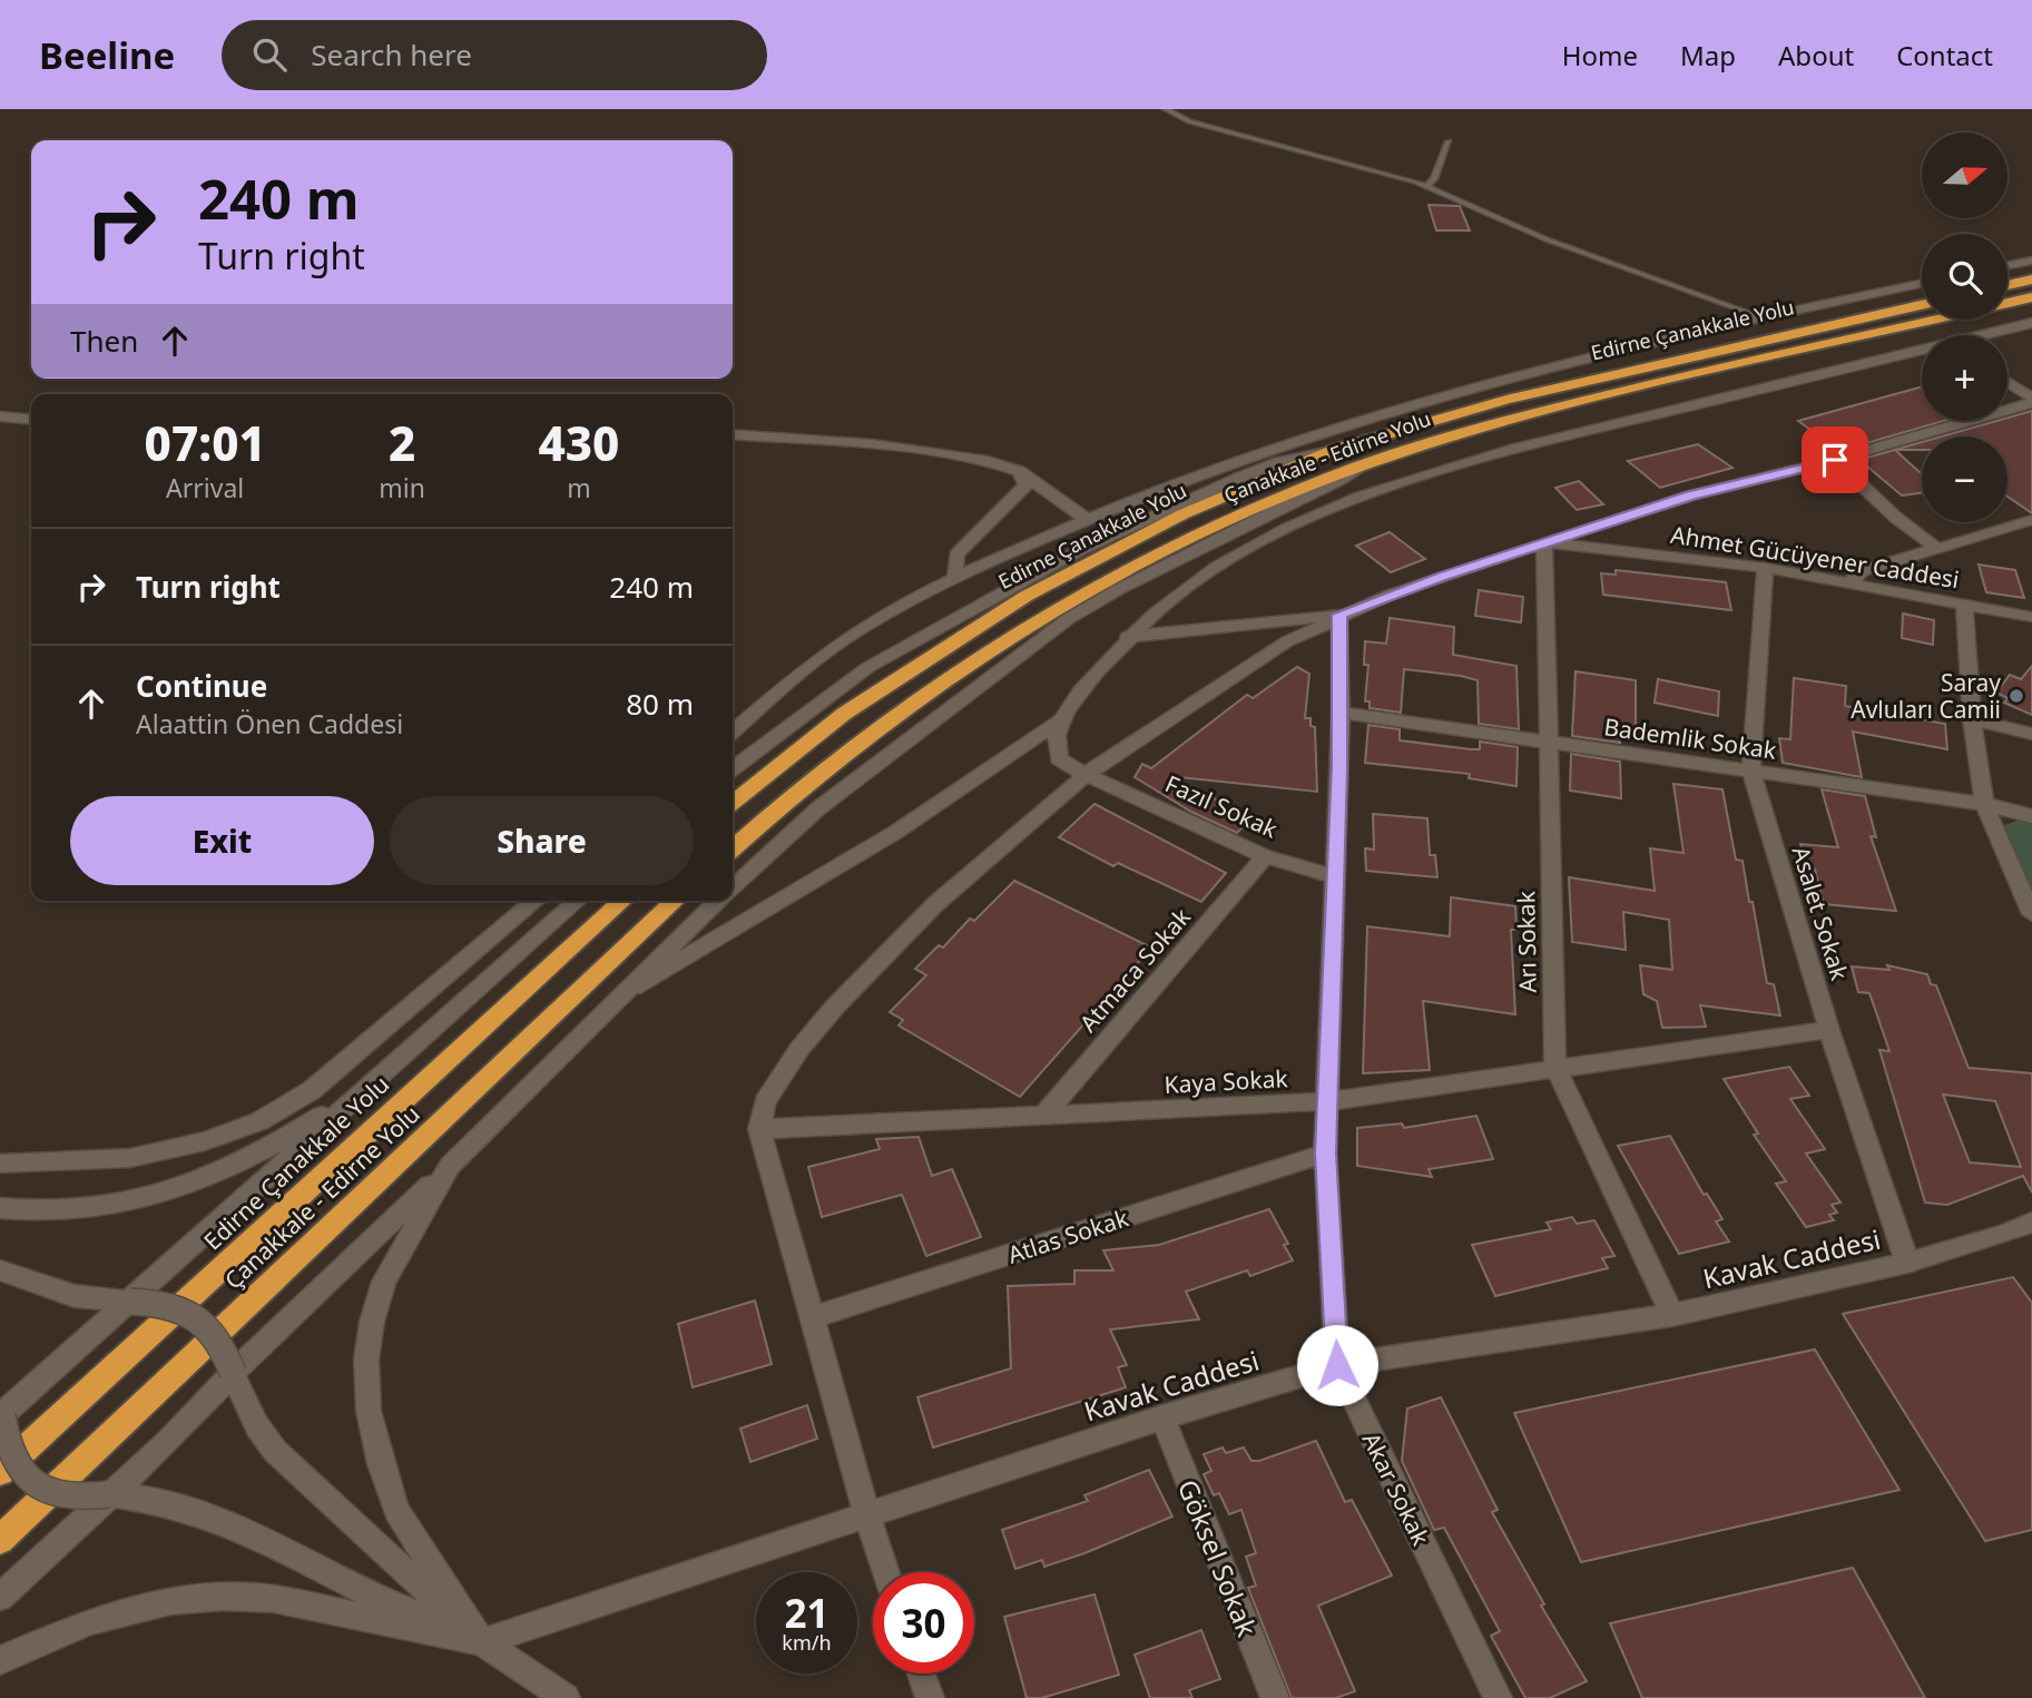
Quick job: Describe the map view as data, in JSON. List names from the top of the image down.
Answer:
{
  "streets": {
    "highway": ["Edirne Çanakkale Yolu", "Çanakkale - Edirne Yolu"],
    "street": [
      "Ahmet Gücüyener Caddesi",
      "Bademlik Sokak",
      "Fazıl Sokak",
      "Asalet Sokak",
      "Arı Sokak",
      "Atmaca Sokak",
      "Kaya Sokak",
      "Atlas Sokak",
      "Kavak Caddesi",
      "Akar Sokak",
      "Göksel Sokak"
    ]
  },
  "crossings": [
    ["Ahmet Gücüyener Caddesi", "Asalet Sokak"],
    ["Ahmet Gücüyener Caddesi", "Arı Sokak"],
    ["Bademlik Sokak", "Asalet Sokak"],
    ["Bademlik Sokak", "Arı Sokak"],
    ["Bademlik Sokak", "Akar Sokak"],
    ["Fazıl Sokak", "Atmaca Sokak"],
    ["Fazıl Sokak", "Akar Sokak"],
    ["Asalet Sokak", "Kaya Sokak"],
    ["Asalet Sokak", "Kavak Caddesi"],
    ["Arı Sokak", "Kaya Sokak"],
    ["Arı Sokak", "Kavak Caddesi"],
    ["Atmaca Sokak", "Kaya Sokak"],
    ["Kaya Sokak", "Akar Sokak"],
    ["Atlas Sokak", "Akar Sokak"],
    ["Kavak Caddesi", "Akar Sokak"],
    ["Kavak Caddesi", "Göksel Sokak"]
  ],
  "places": ["Saray Avluları Camii"],
  "north": "right",
  "page": {
    "header": "Beeline",
    "search": "Search here",
    "nav": [
      "Home",
      "Map",
      "About",
      "Contact"
    ],
    "map_buttons": ["+", "−"],
    "turn": ["240 m", "Turn right"],
    "then": "Then",
    "eta": [
      "07:01",
      "Arrival",
      "2",
      "min",
      "430",
      "m"
    ],
    "list": [
      {
        "name": "Turn right",
        "value": "240 m"
      },
      {
        "name": "Continue",
        "note": "Alaattin Önen Caddesi",
        "value": "80 m"
      }
    ],
    "buttons": ["Exit", "Share"],
    "speed": "21 km/h",
    "limit": "30"
  }
}
